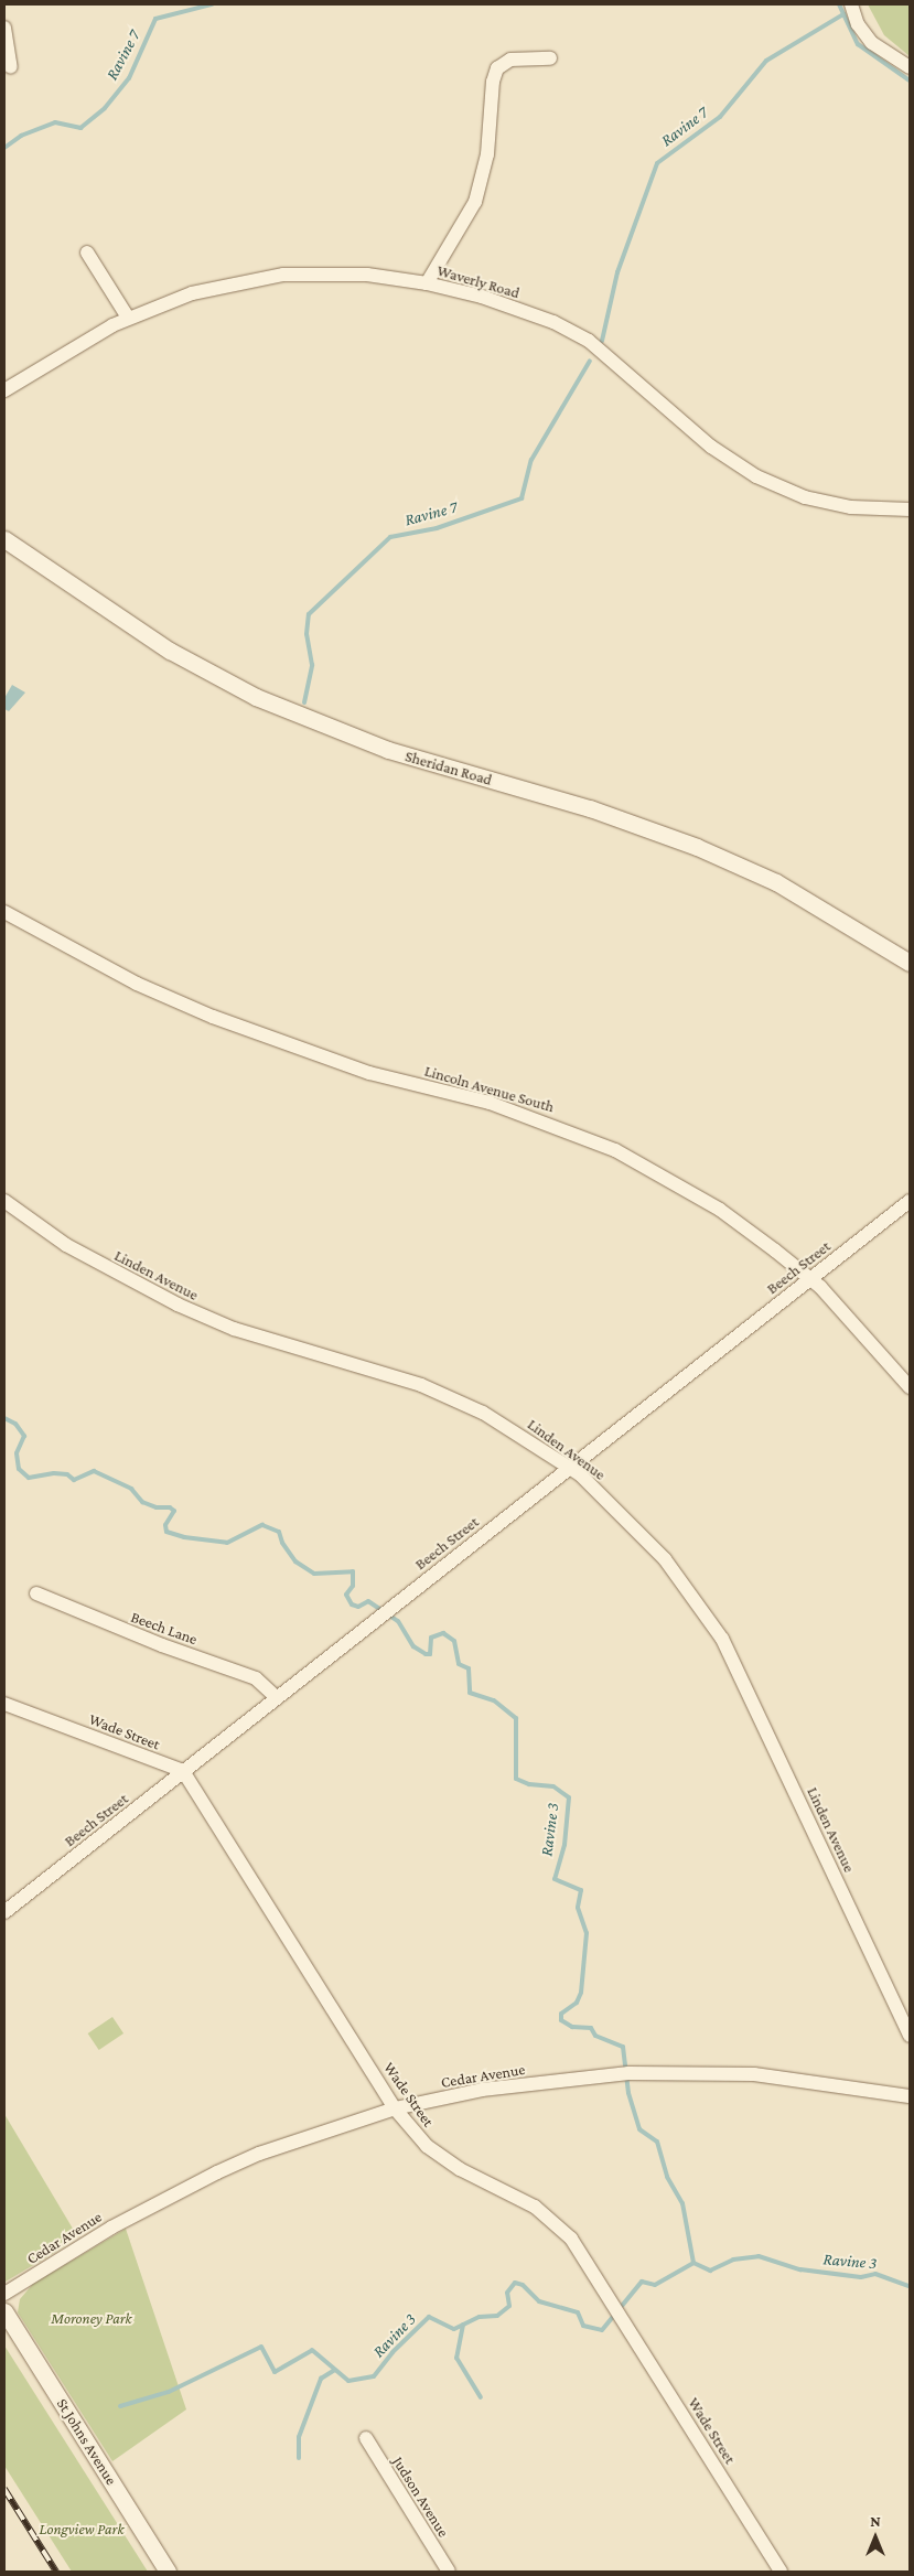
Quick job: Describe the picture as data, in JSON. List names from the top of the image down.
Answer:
{
  "streets": {
    "street": [
      "Waverly Road",
      "Sheridan Road",
      "Lincoln Avenue South",
      "Beech Street",
      "Linden Avenue",
      "Beech Lane",
      "Wade Street",
      "Cedar Avenue",
      "St Johns Avenue",
      "Judson Avenue"
    ]
  },
  "crossings": [
    ["Lincoln Avenue South", "Beech Street"],
    ["Beech Street", "Linden Avenue"],
    ["Beech Street", "Beech Lane"],
    ["Beech Street", "Wade Street"],
    ["Wade Street", "Cedar Avenue"]
  ],
  "water": ["Ravine 7", "Ravine 3"],
  "parks": ["Moroney Park", "Longview Park"],
  "north": "top"
}
